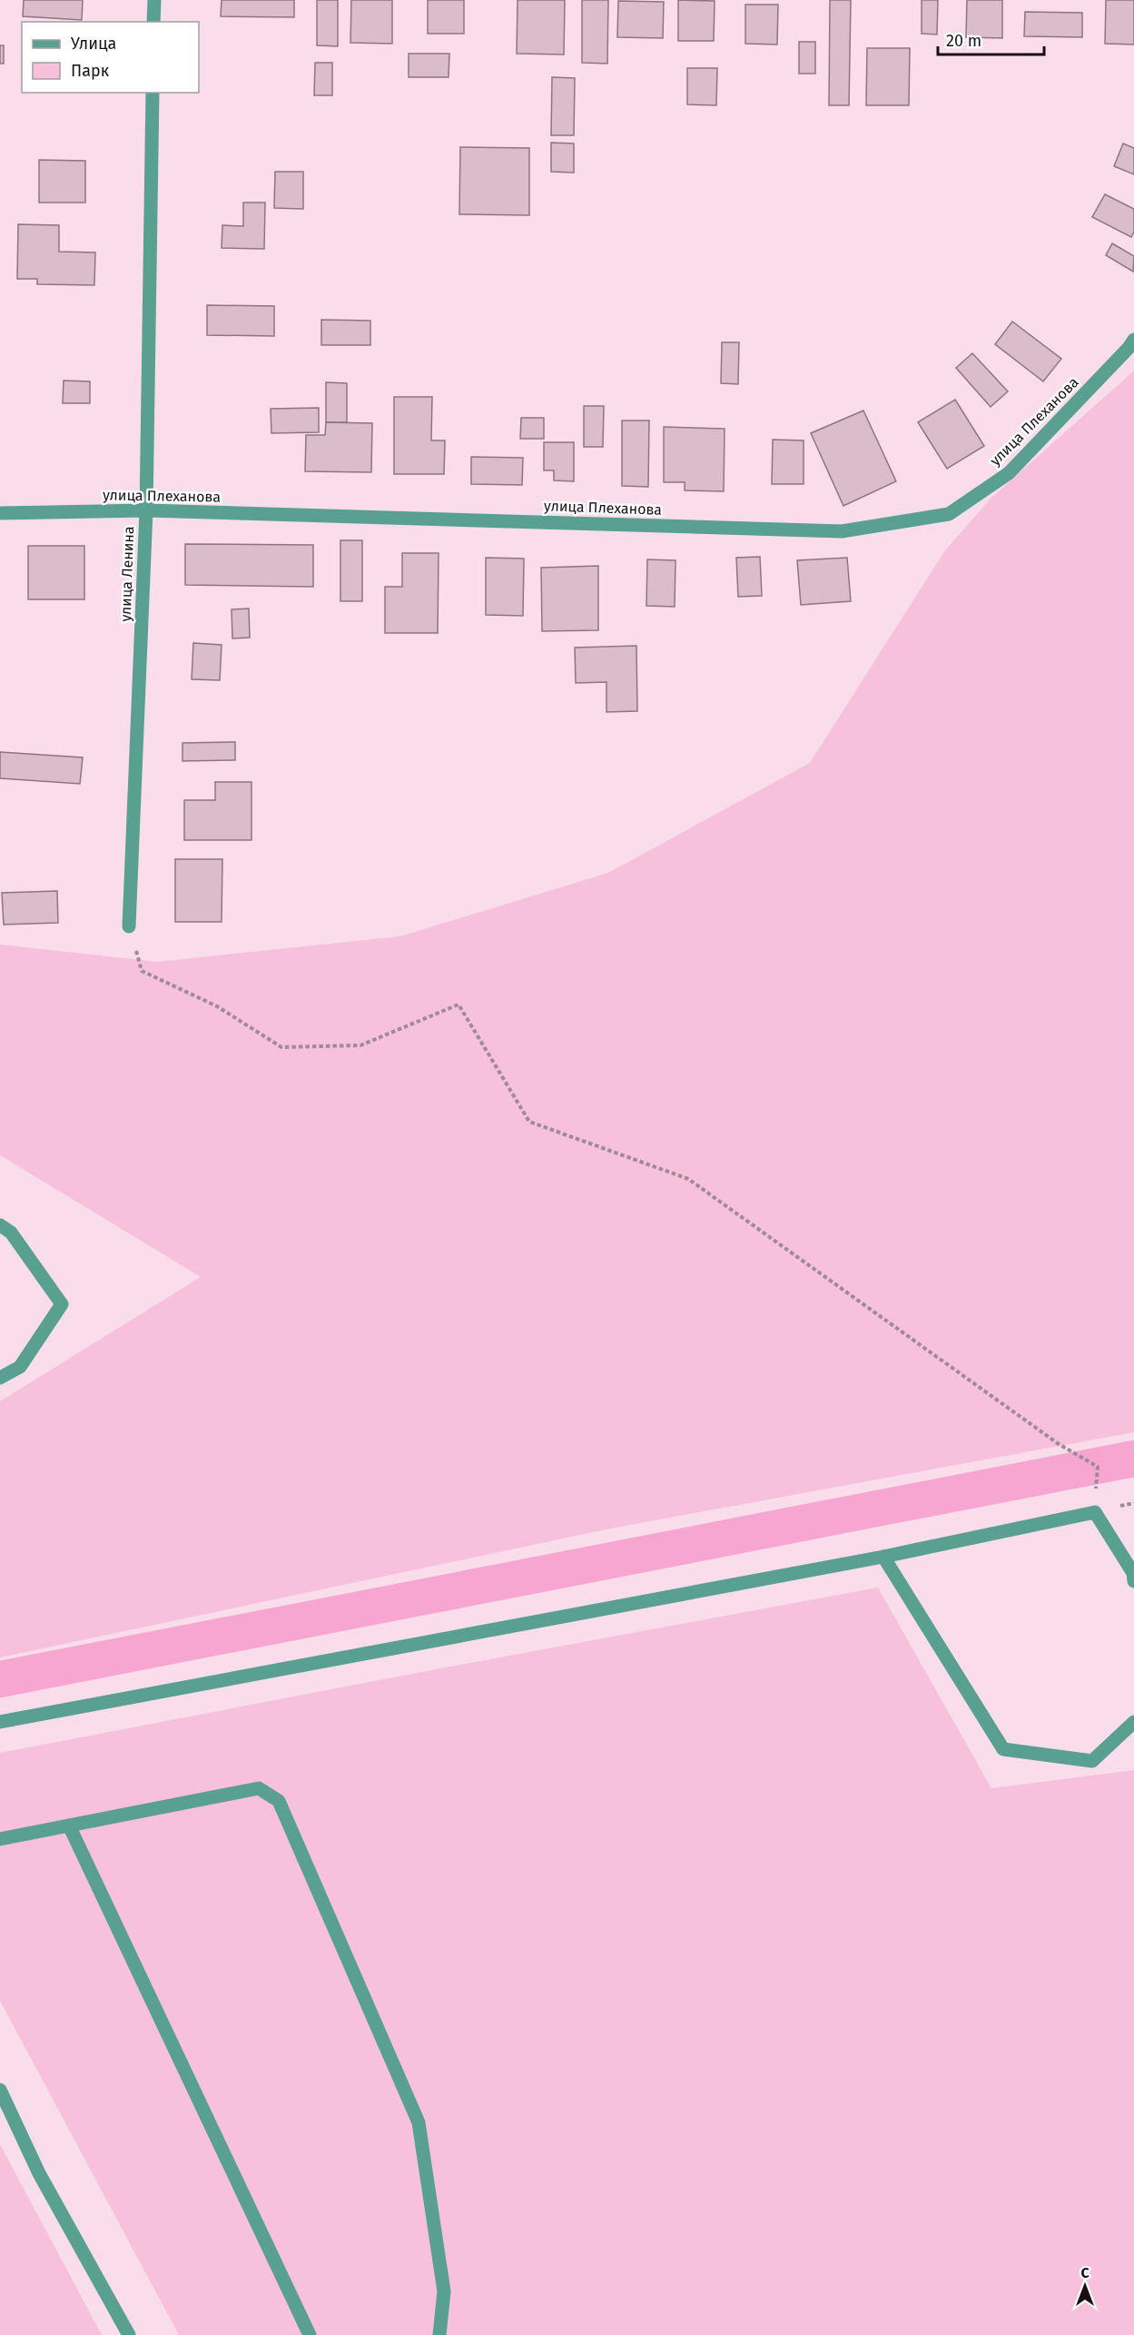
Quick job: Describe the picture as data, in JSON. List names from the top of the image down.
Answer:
{
  "streets": {
    "street": ["улица Плеханова", "улица Ленина"]
  },
  "crossings": [
    ["улица Плеханова", "улица Ленина"]
  ],
  "legend": ["Улица", "Парк"],
  "scale_bar": "20 m",
  "north": "top"
}
